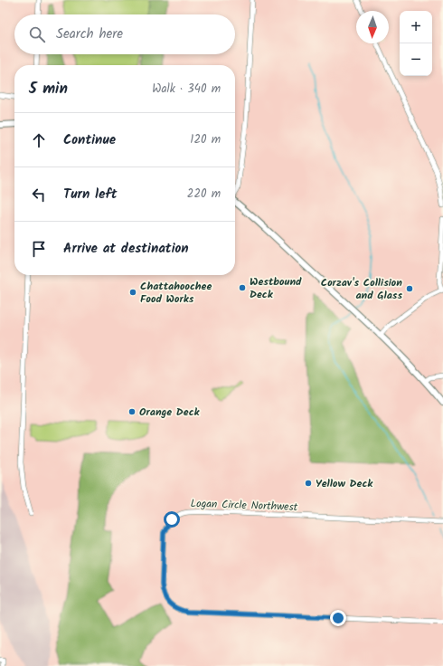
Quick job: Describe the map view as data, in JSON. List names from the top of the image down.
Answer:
{
  "streets": {
    "street": ["Logan Circle Northwest"]
  },
  "places": [
    "Westbound Deck",
    "Corzav's Collision and Glass",
    "Chattahoochee Food Works",
    "Orange Deck",
    "Yellow Deck"
  ],
  "north": "bottom",
  "page": {
    "map_buttons": ["+", "−"],
    "search": "Search here",
    "heading": ["5 min", "Walk · 340 m"],
    "list": [
      ["Continue", "120 m"],
      ["Turn left", "220 m"],
      "Arrive at destination"
    ]
  }
}
